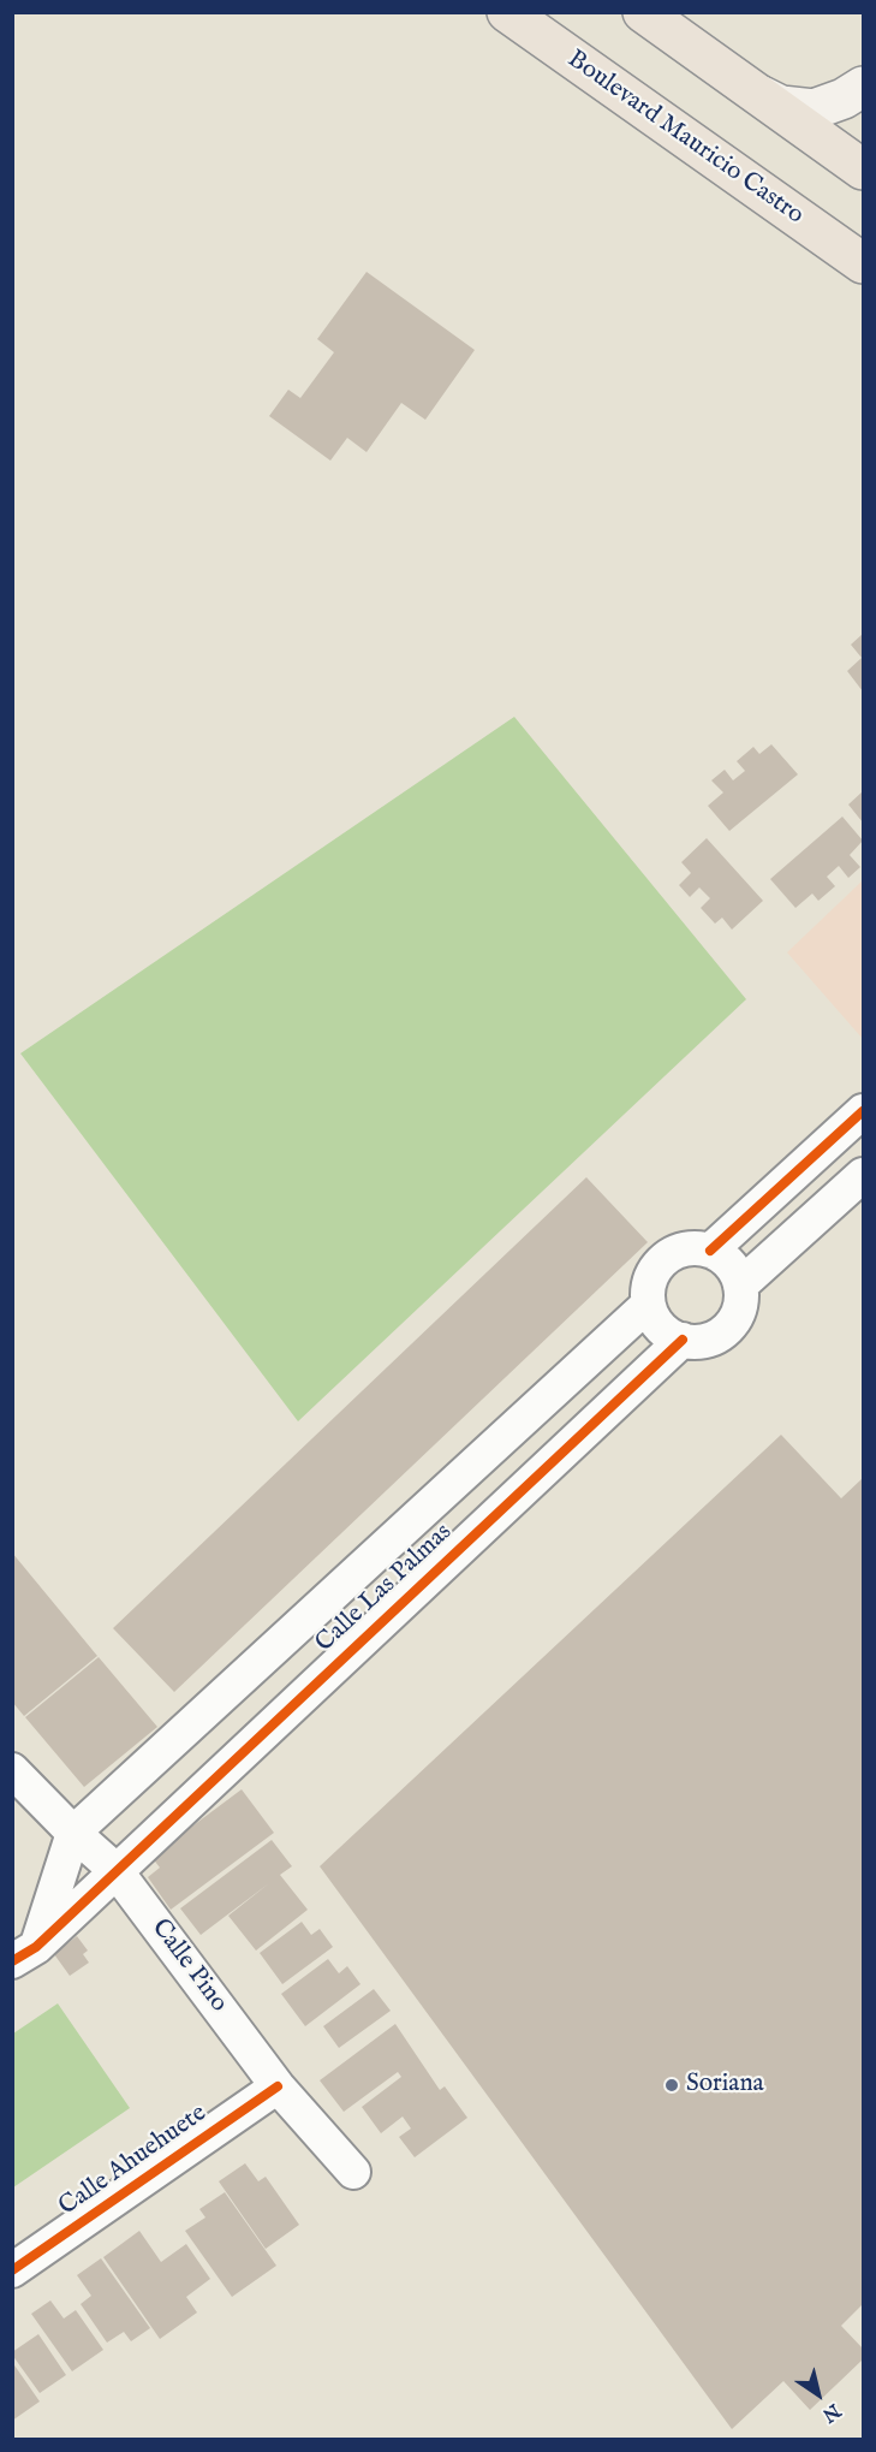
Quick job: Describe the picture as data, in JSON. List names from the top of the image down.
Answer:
{
  "streets": {
    "main road": ["Boulevard Mauricio Castro"],
    "street": ["Calle Las Palmas", "Calle Pino", "Calle Ahuehuete"]
  },
  "crossings": [
    ["Calle Las Palmas", "Calle Pino"],
    ["Calle Pino", "Calle Ahuehuete"]
  ],
  "places": ["Soriana"],
  "north": "bottom right"
}
